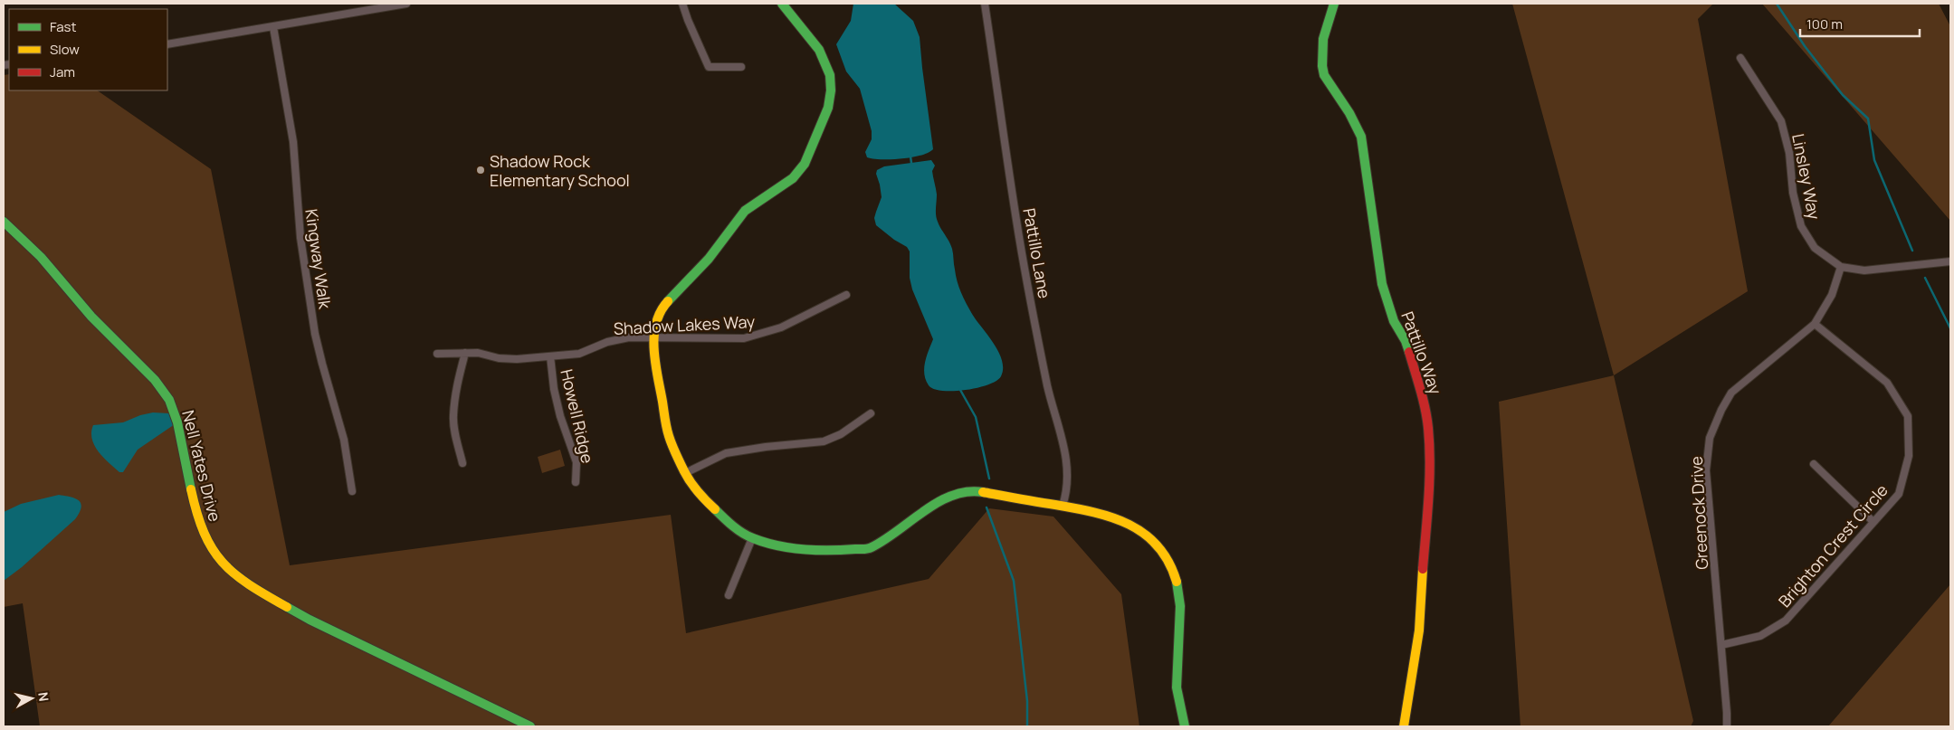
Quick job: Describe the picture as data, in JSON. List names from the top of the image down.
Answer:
{
  "streets": {
    "street": [
      "Linsley Way",
      "Pattillo Lane",
      "Kingway Walk",
      "Shadow Lakes Way",
      "Pattillo Way",
      "Howell Ridge",
      "Nell Yates Drive",
      "Greenock Drive",
      "Brighton Crest Circle"
    ]
  },
  "crossings": [
    ["Linsley Way", "Greenock Drive"],
    ["Shadow Lakes Way", "Howell Ridge"],
    ["Greenock Drive", "Brighton Crest Circle"]
  ],
  "places": ["Shadow Rock Elementary School"],
  "legend": ["Fast", "Slow", "Jam"],
  "scale_bar": "100 m",
  "north": "right"
}
